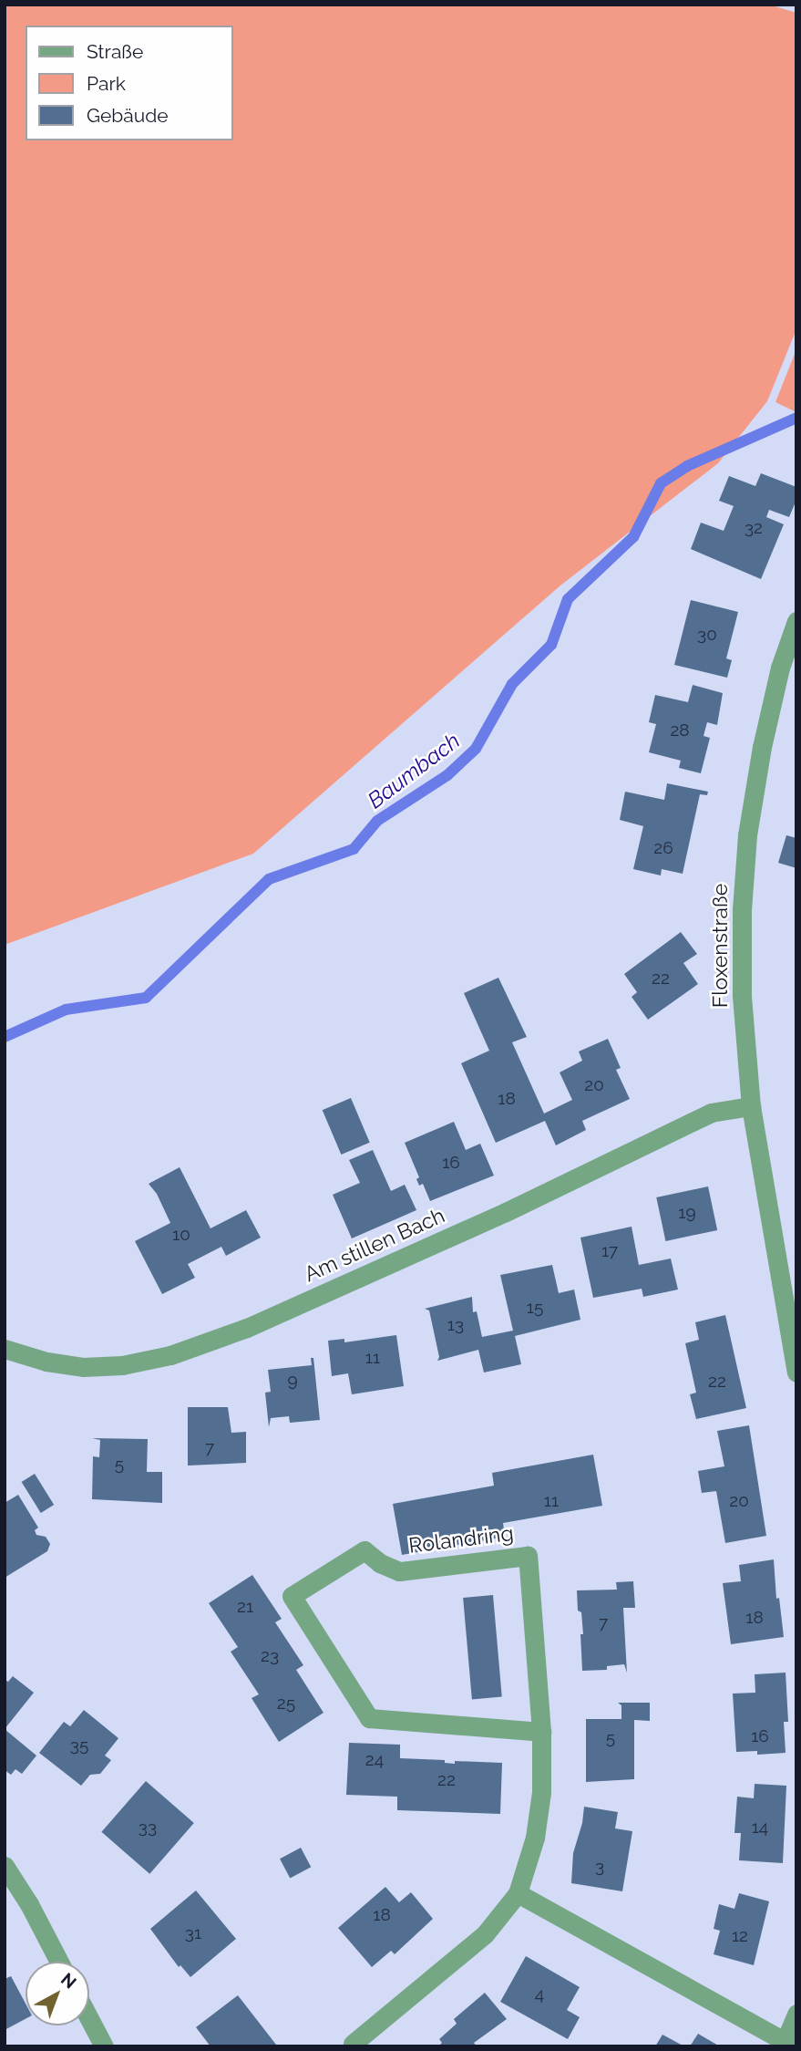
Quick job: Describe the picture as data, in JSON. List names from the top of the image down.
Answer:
{
  "streets": {
    "street": ["Floxenstraße", "Am stillen Bach", "Rolandring"]
  },
  "crossings": [
    ["Floxenstraße", "Am stillen Bach"]
  ],
  "water": ["Baumbach"],
  "house_numbers": [
    "32",
    "30",
    "28",
    "26",
    "22",
    "20",
    "18",
    "16",
    "19",
    "10",
    "17",
    "15",
    "13",
    "11",
    "9",
    "22",
    "7",
    "5",
    "11",
    "20",
    "21",
    "18",
    "7",
    "23",
    "25",
    "16",
    "5",
    "35",
    "24",
    "22",
    "33",
    "14",
    "3",
    "18",
    "31",
    "12",
    "4"
  ],
  "legend": ["Straße", "Park", "Gebäude"],
  "north": "top right"
}
